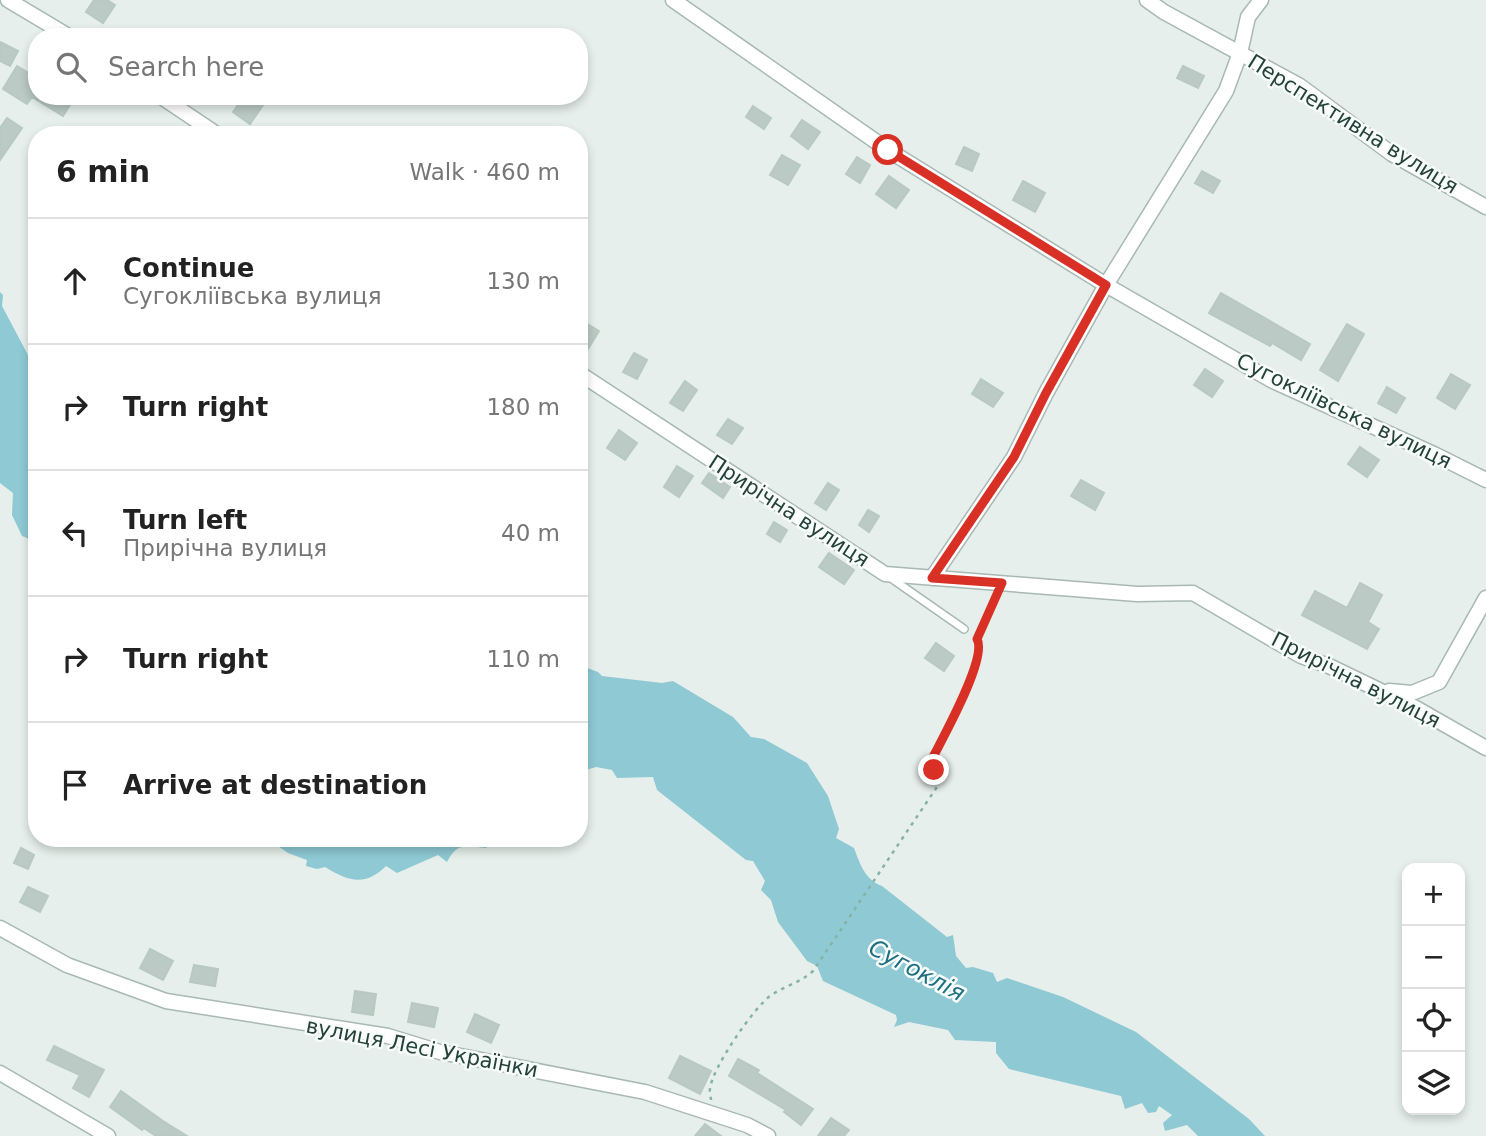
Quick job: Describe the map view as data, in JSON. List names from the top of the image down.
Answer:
{
  "streets": {
    "street": [
      "Перспективна вулиця",
      "Сугокліївська вулиця",
      "Прирічна вулиця",
      "вулиця Лесі Українки"
    ]
  },
  "water": ["Сугоклія"],
  "page": {
    "search": "Search here",
    "heading": ["6 min", "Walk · 460 m"],
    "list": [
      ["Continue", "Сугокліївська вулиця", "130 m"],
      ["Turn right", "180 m"],
      ["Turn left", "Прирічна вулиця", "40 m"],
      ["Turn right", "110 m"],
      "Arrive at destination"
    ],
    "map_buttons": ["+", "−"]
  }
}
